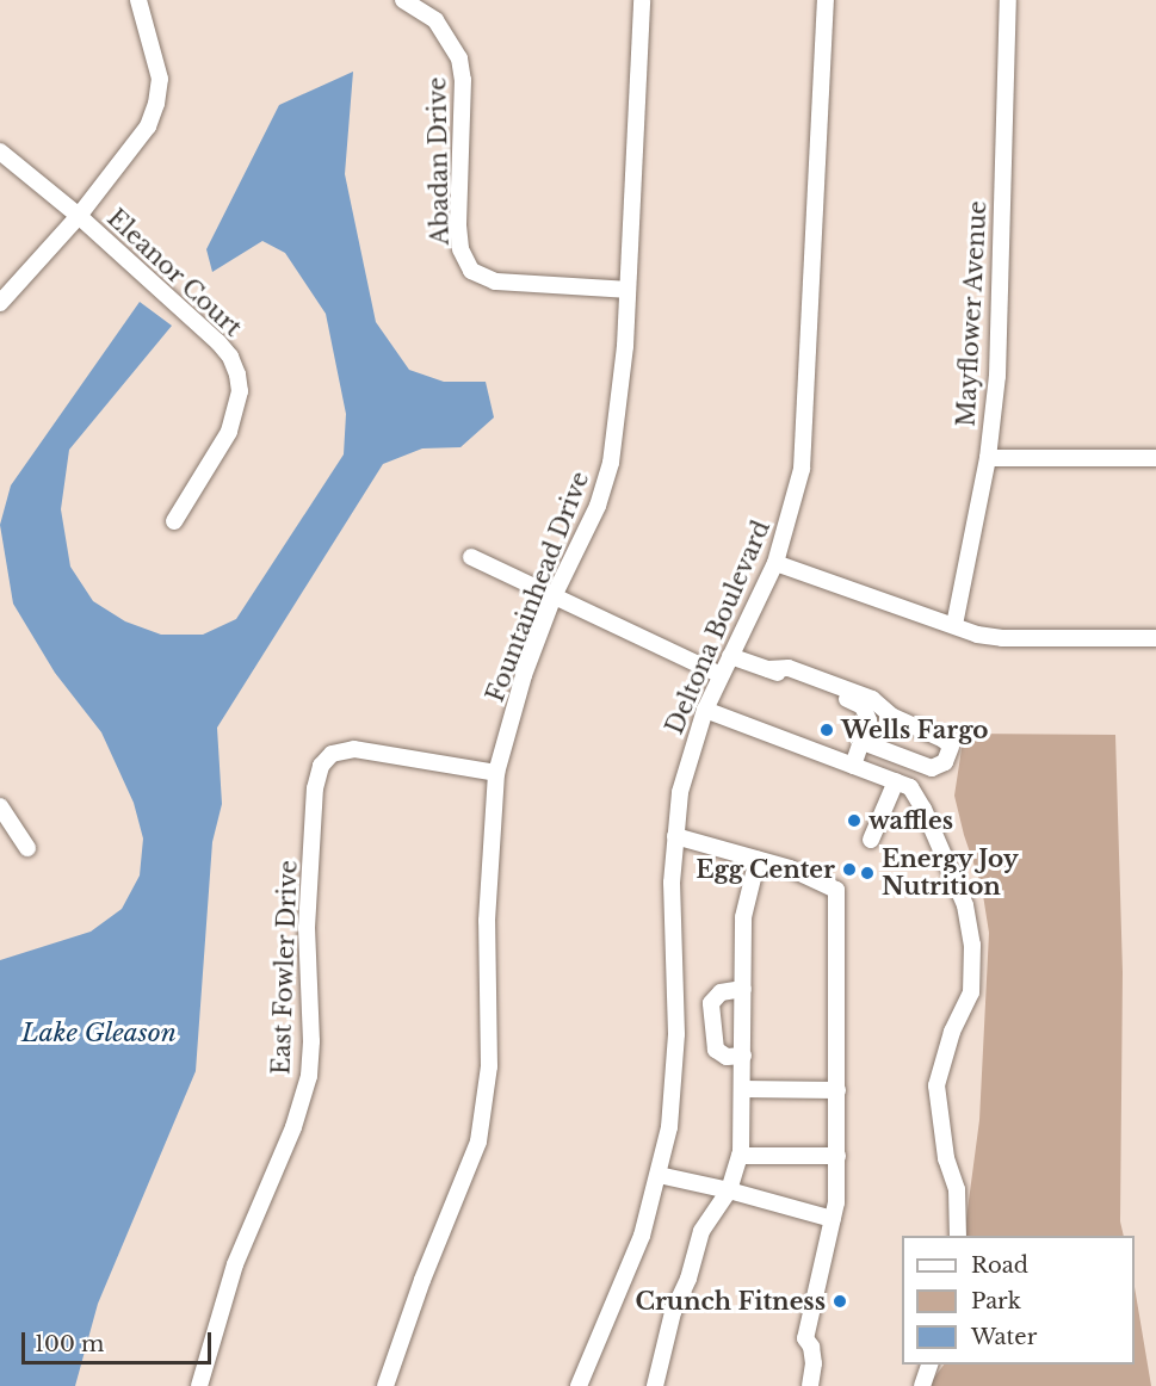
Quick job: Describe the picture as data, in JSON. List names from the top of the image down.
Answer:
{
  "streets": {
    "street": [
      "Abadan Drive",
      "Eleanor Court",
      "Mayflower Avenue",
      "Fountainhead Drive",
      "Deltona Boulevard",
      "East Fowler Drive"
    ]
  },
  "crossings": [
    ["Abadan Drive", "Fountainhead Drive"],
    ["Fountainhead Drive", "East Fowler Drive"]
  ],
  "water": ["Lake Gleason"],
  "places": [
    "Wells Fargo",
    "waffles",
    "Egg Center",
    "Energy Joy Nutrition",
    "Crunch Fitness"
  ],
  "legend": ["Road", "Park", "Water"],
  "scale_bar": "100 m"
}
